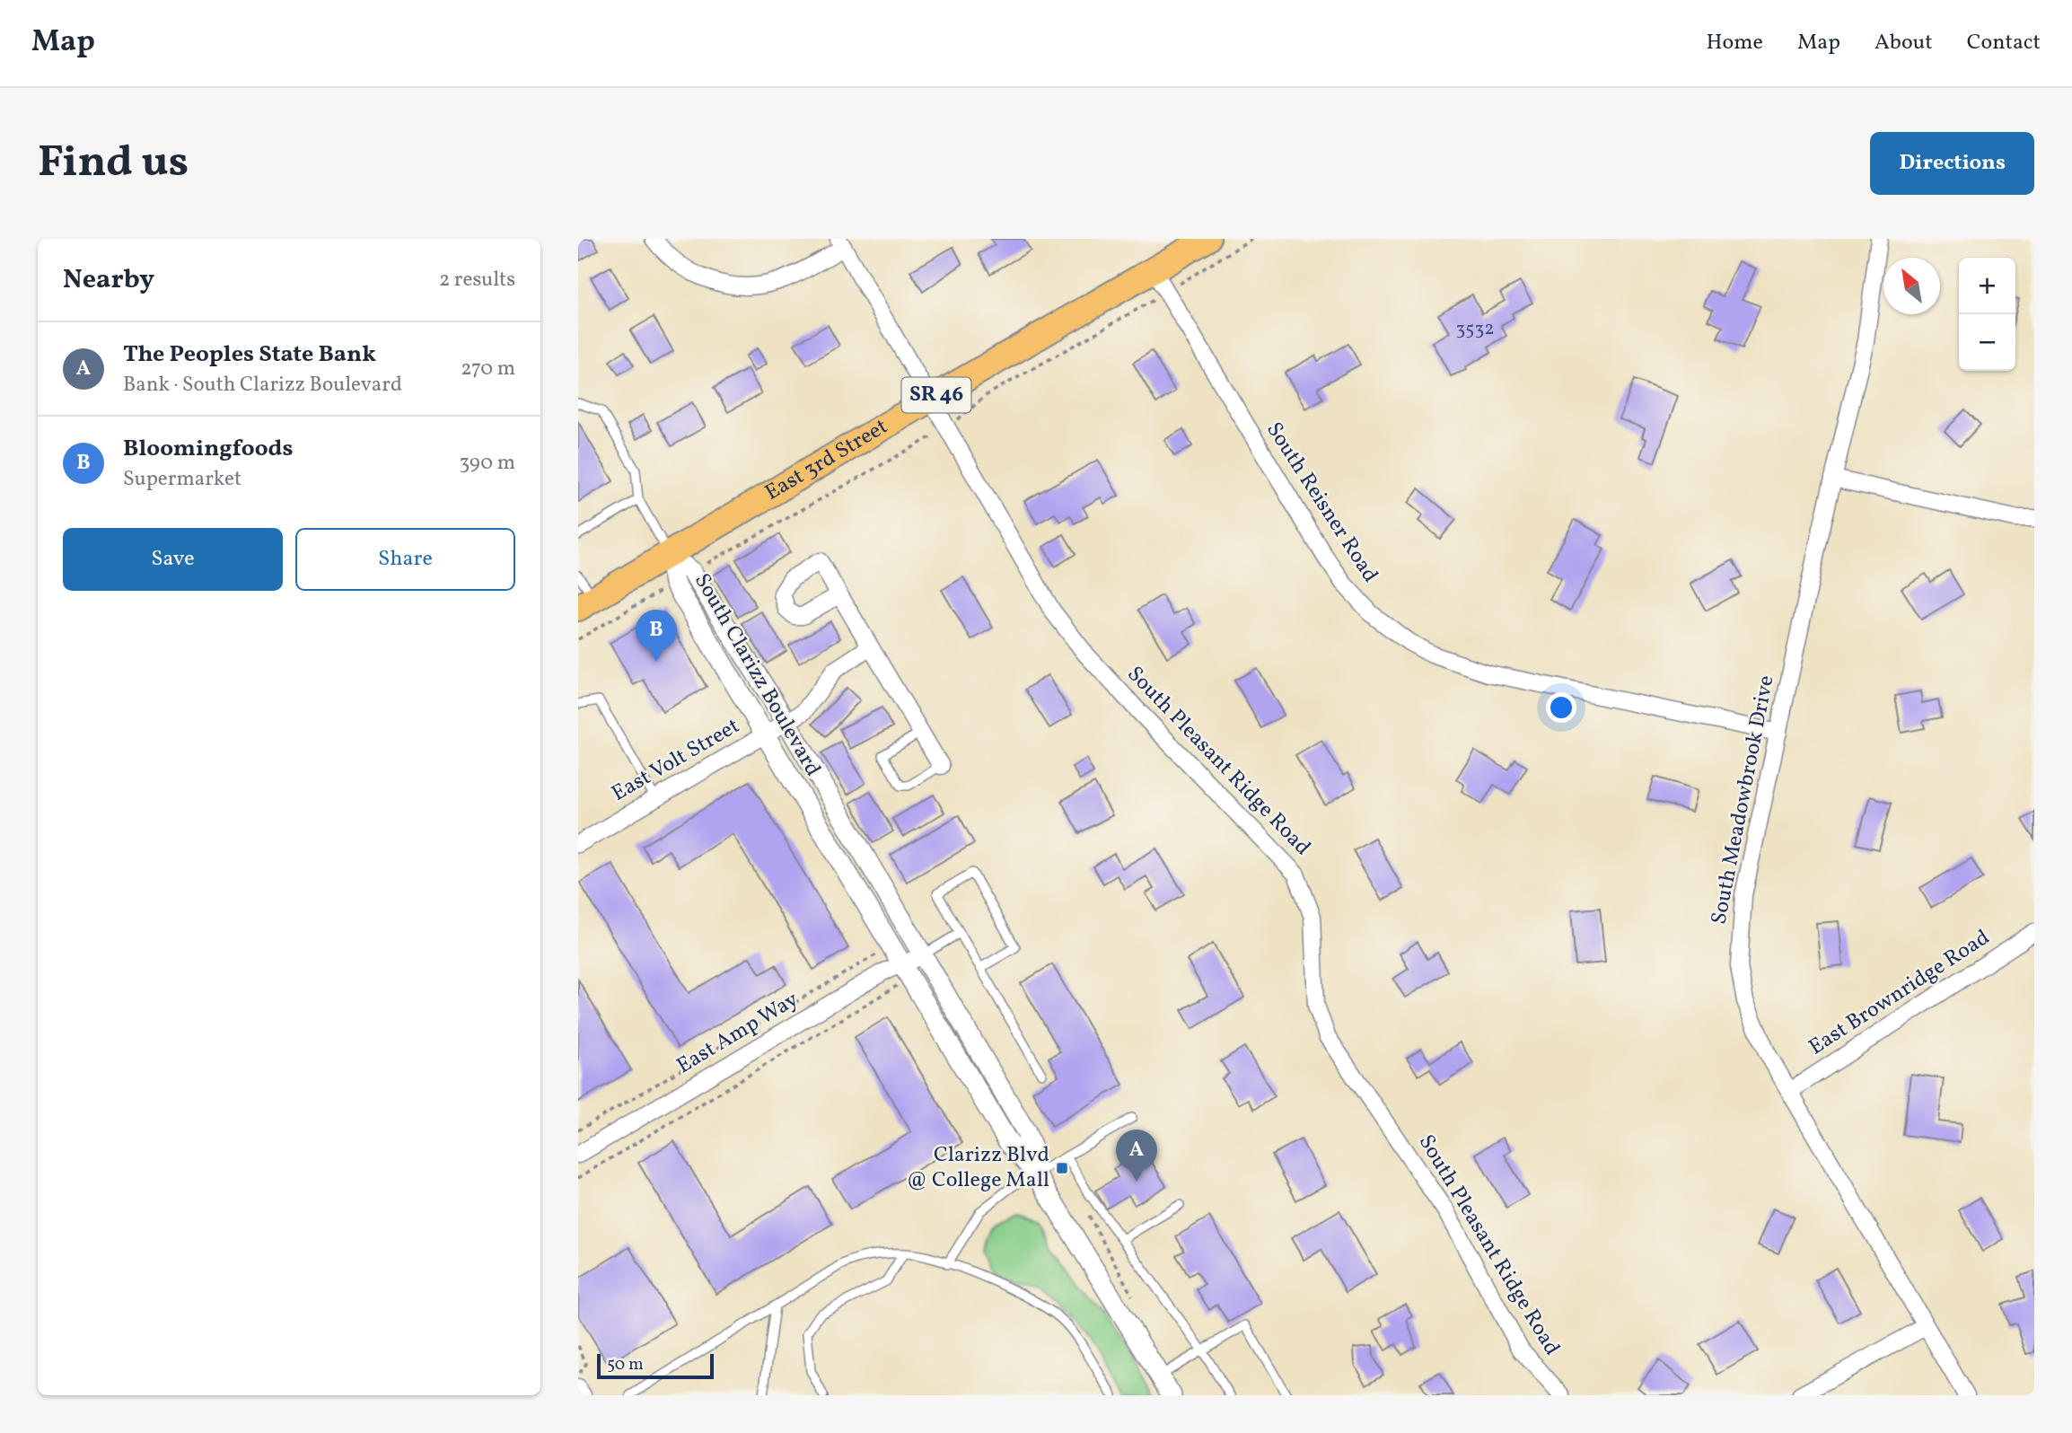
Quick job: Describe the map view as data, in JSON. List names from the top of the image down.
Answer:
{
  "streets": {
    "highway": ["SR 46", "East 3rd Street"],
    "street": [
      "South Reisner Road",
      "South Clarizz Boulevard",
      "East Volt Street",
      "South Pleasant Ridge Road",
      "South Meadowbrook Drive",
      "East Brownridge Road",
      "East Amp Way"
    ]
  },
  "crossings": [
    ["East 3rd Street", "South Reisner Road"],
    ["East 3rd Street", "South Clarizz Boulevard"],
    ["East 3rd Street", "South Pleasant Ridge Road"],
    ["South Reisner Road", "South Meadowbrook Drive"],
    ["South Clarizz Boulevard", "East Volt Street"],
    ["South Clarizz Boulevard", "East Amp Way"],
    ["South Meadowbrook Drive", "East Brownridge Road"]
  ],
  "places": {
    "transit": ["Clarizz Blvd @ College Mall"]
  },
  "house_numbers": ["3532"],
  "scale_bar": "50 m",
  "north": "top left",
  "page": {
    "header": "Map",
    "nav": [
      "Home",
      "Map",
      "About",
      "Contact"
    ],
    "buttons": [
      "Directions",
      ["Save", "Share"]
    ],
    "title": "Find us",
    "heading": ["Nearby", "2 results"],
    "map_buttons": ["+", "−"],
    "list": [
      {
        "mark": "A",
        "name": "The Peoples State Bank",
        "note": "Bank · South Clarizz Boulevard",
        "value": "270 m"
      },
      {
        "mark": "B",
        "name": "Bloomingfoods",
        "note": "Supermarket",
        "value": "390 m"
      }
    ],
    "pins": ["B", "A"],
    "scale": "50 m"
  }
}
